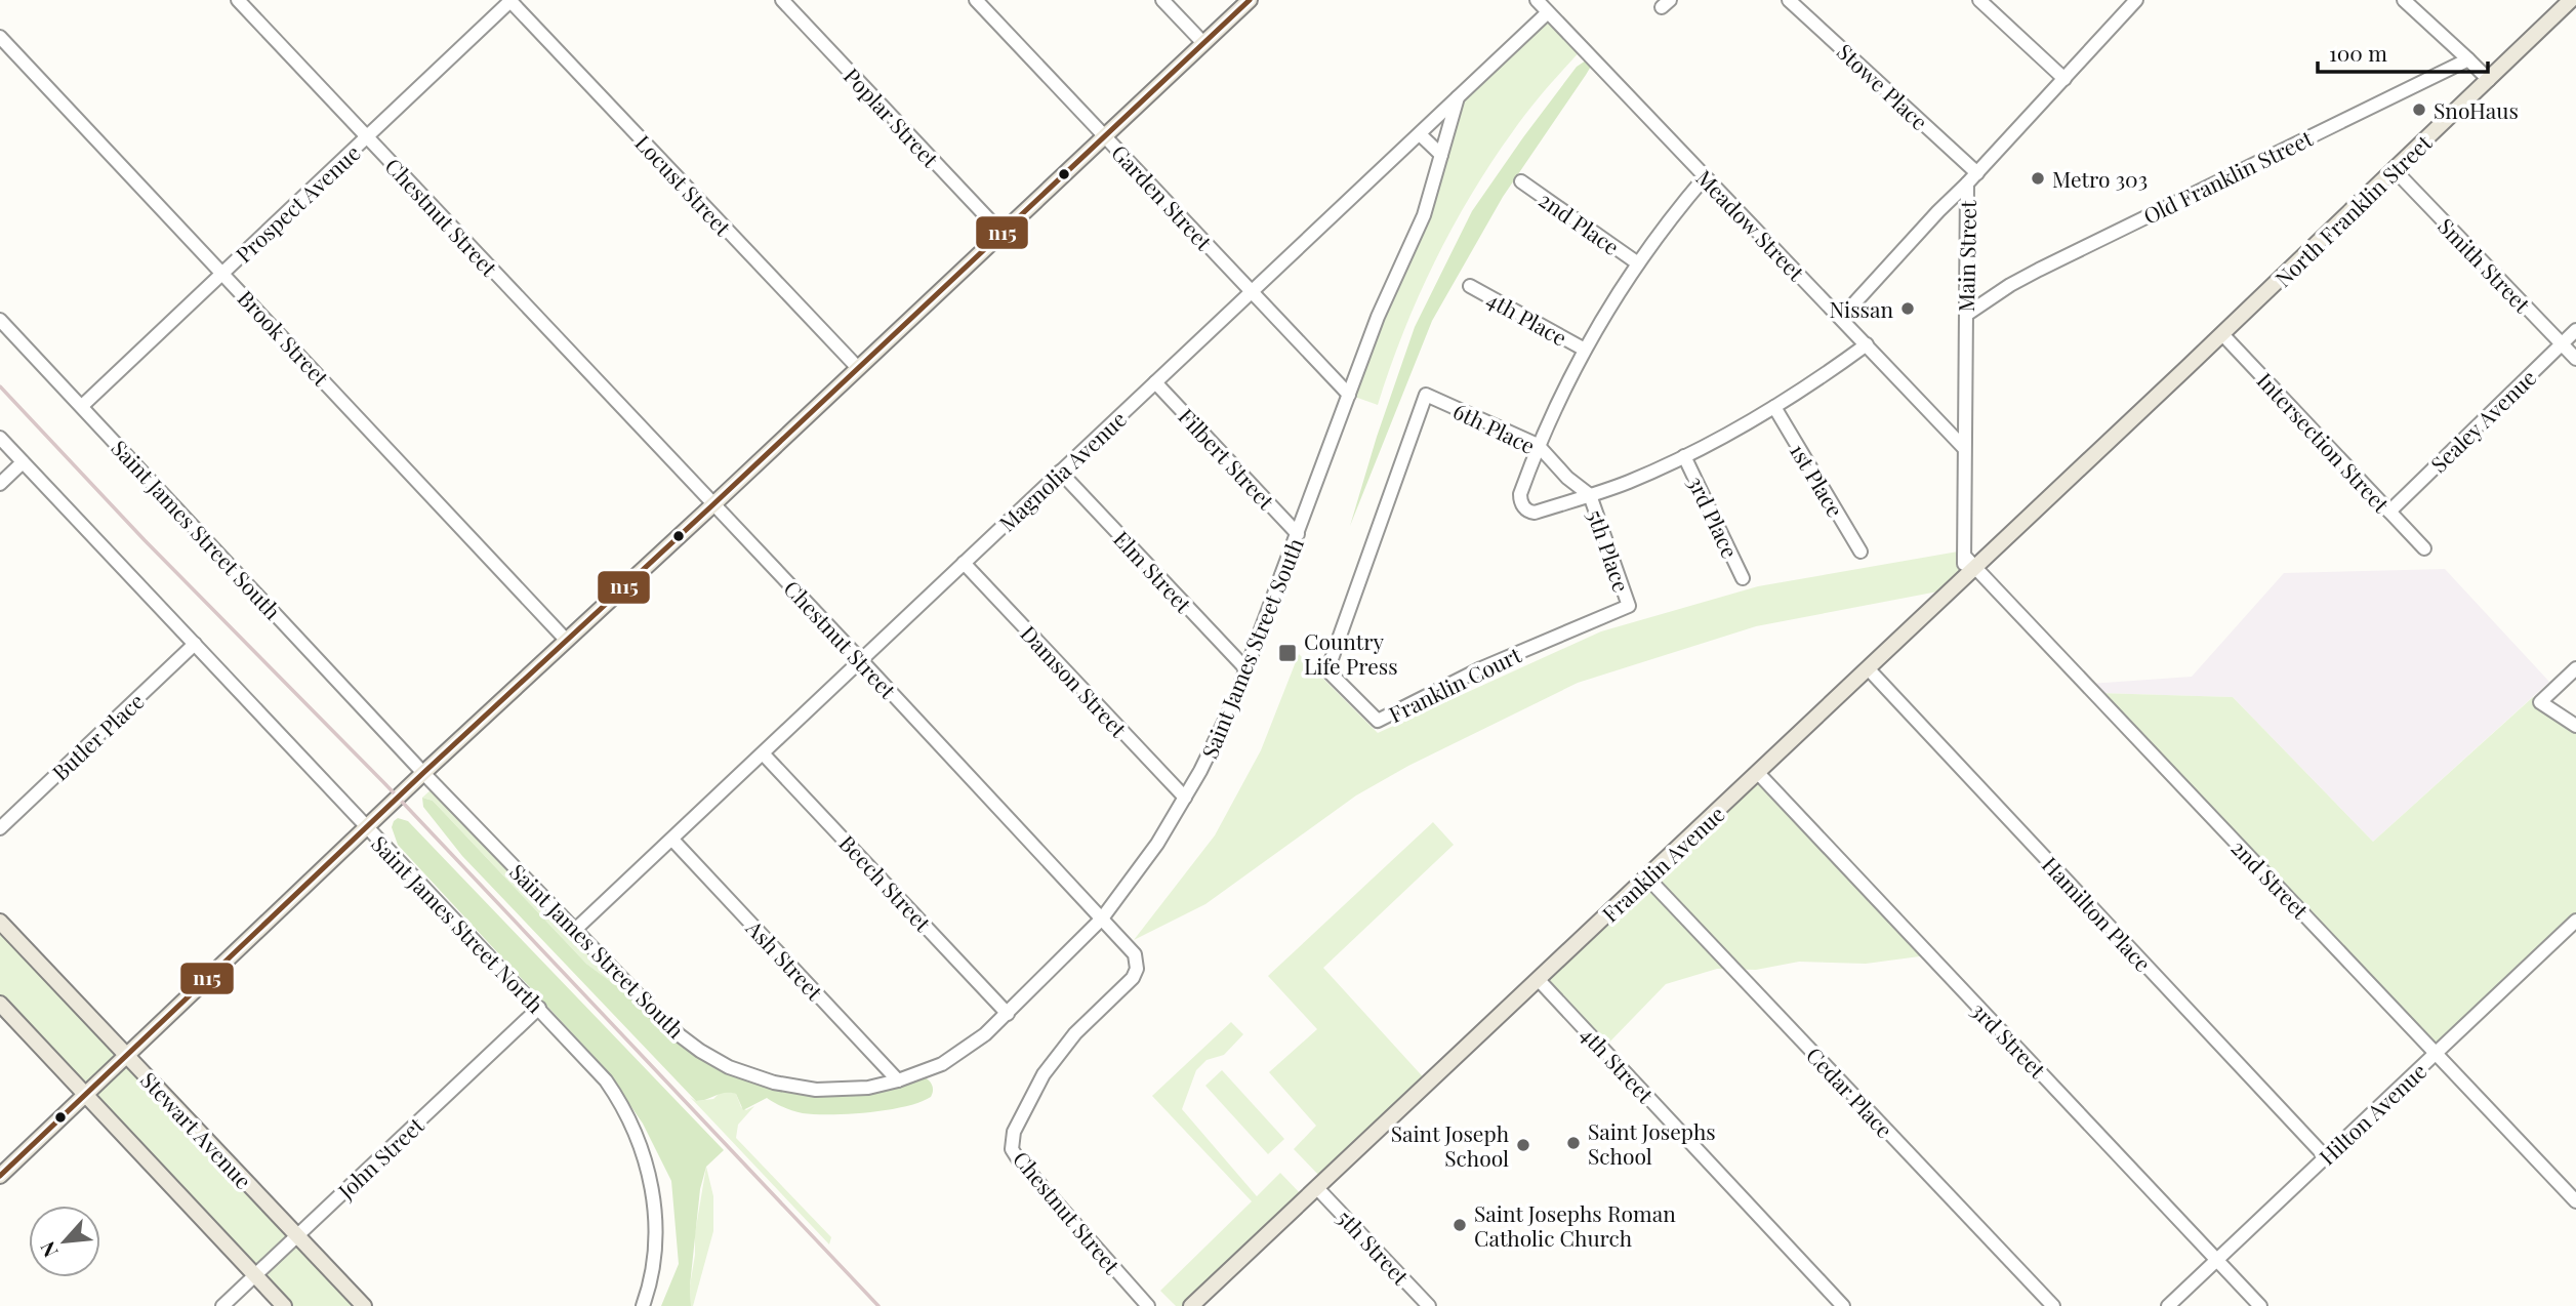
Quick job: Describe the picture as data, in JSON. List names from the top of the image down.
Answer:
{
  "streets": {
    "main road": ["North Franklin Street", "Franklin Avenue", "Stewart Avenue"],
    "street": [
      "Stowe Place",
      "Poplar Street",
      "Old Franklin Street",
      "Locust Street",
      "Garden Street",
      "Prospect Avenue",
      "Chestnut Street",
      "2nd Place",
      "Meadow Street",
      "Main Street",
      "Smith Street",
      "4th Place",
      "Brook Street",
      "Sealey Avenue",
      "6th Place",
      "Intersection Street",
      "Filbert Street",
      "Magnolia Avenue",
      "1st Place",
      "3rd Place",
      "Saint James Street South",
      "5th Place",
      "Elm Street",
      "Damson Street",
      "Franklin Court",
      "Butler Place",
      "2nd Street",
      "Beech Street",
      "Hamilton Place",
      "Saint James Street North",
      "Ash Street",
      "3rd Street",
      "4th Street",
      "Cedar Place",
      "Hilton Avenue",
      "John Street",
      "5th Street"
    ]
  },
  "crossings": [
    ["Stowe Place", "Main Street"],
    ["Old Franklin Street", "Main Street"],
    ["Locust Street", "Prospect Avenue"],
    ["Garden Street", "Magnolia Avenue"],
    ["Garden Street", "Saint James Street South"],
    ["Prospect Avenue", "Chestnut Street"],
    ["Prospect Avenue", "Brook Street"],
    ["Prospect Avenue", "Saint James Street South"],
    ["North Franklin Street", "Smith Street"],
    ["North Franklin Street", "Intersection Street"],
    ["North Franklin Street", "Franklin Avenue"],
    ["Chestnut Street", "Magnolia Avenue"],
    ["Chestnut Street", "Saint James Street South"],
    ["Meadow Street", "Main Street"],
    ["Meadow Street", "Magnolia Avenue"],
    ["Main Street", "Franklin Avenue"],
    ["Main Street", "2nd Street"],
    ["Smith Street", "Sealey Avenue"],
    ["Sealey Avenue", "Intersection Street"],
    ["6th Place", "5th Place"],
    ["6th Place", "Franklin Court"],
    ["Filbert Street", "Magnolia Avenue"],
    ["Filbert Street", "Saint James Street South"],
    ["Magnolia Avenue", "Saint James Street South"],
    ["Magnolia Avenue", "Elm Street"],
    ["Magnolia Avenue", "Damson Street"],
    ["Magnolia Avenue", "Beech Street"],
    ["Magnolia Avenue", "Ash Street"],
    ["Saint James Street South", "Elm Street"],
    ["Saint James Street South", "Damson Street"],
    ["Saint James Street South", "Beech Street"],
    ["Saint James Street South", "Ash Street"],
    ["5th Place", "Franklin Court"],
    ["Butler Place", "Saint James Street North"],
    ["Franklin Avenue", "2nd Street"],
    ["Franklin Avenue", "Hamilton Place"],
    ["Franklin Avenue", "3rd Street"],
    ["Franklin Avenue", "4th Street"],
    ["Franklin Avenue", "Cedar Place"],
    ["Franklin Avenue", "5th Street"],
    ["2nd Street", "Hilton Avenue"],
    ["Hamilton Place", "Hilton Avenue"],
    ["Saint James Street North", "John Street"],
    ["3rd Street", "Hilton Avenue"],
    ["Stewart Avenue", "John Street"]
  ],
  "places": {
    "other": [
      "SnoHaus",
      "Metro 303",
      "Nissan",
      "Saint Josephs School",
      "Saint Joseph School",
      "Saint Josephs Roman Catholic Church"
    ],
    "transit": ["Country Life Press"]
  },
  "lines": ["transit line n15"],
  "scale_bar": "100 m",
  "north": "bottom left"
}
